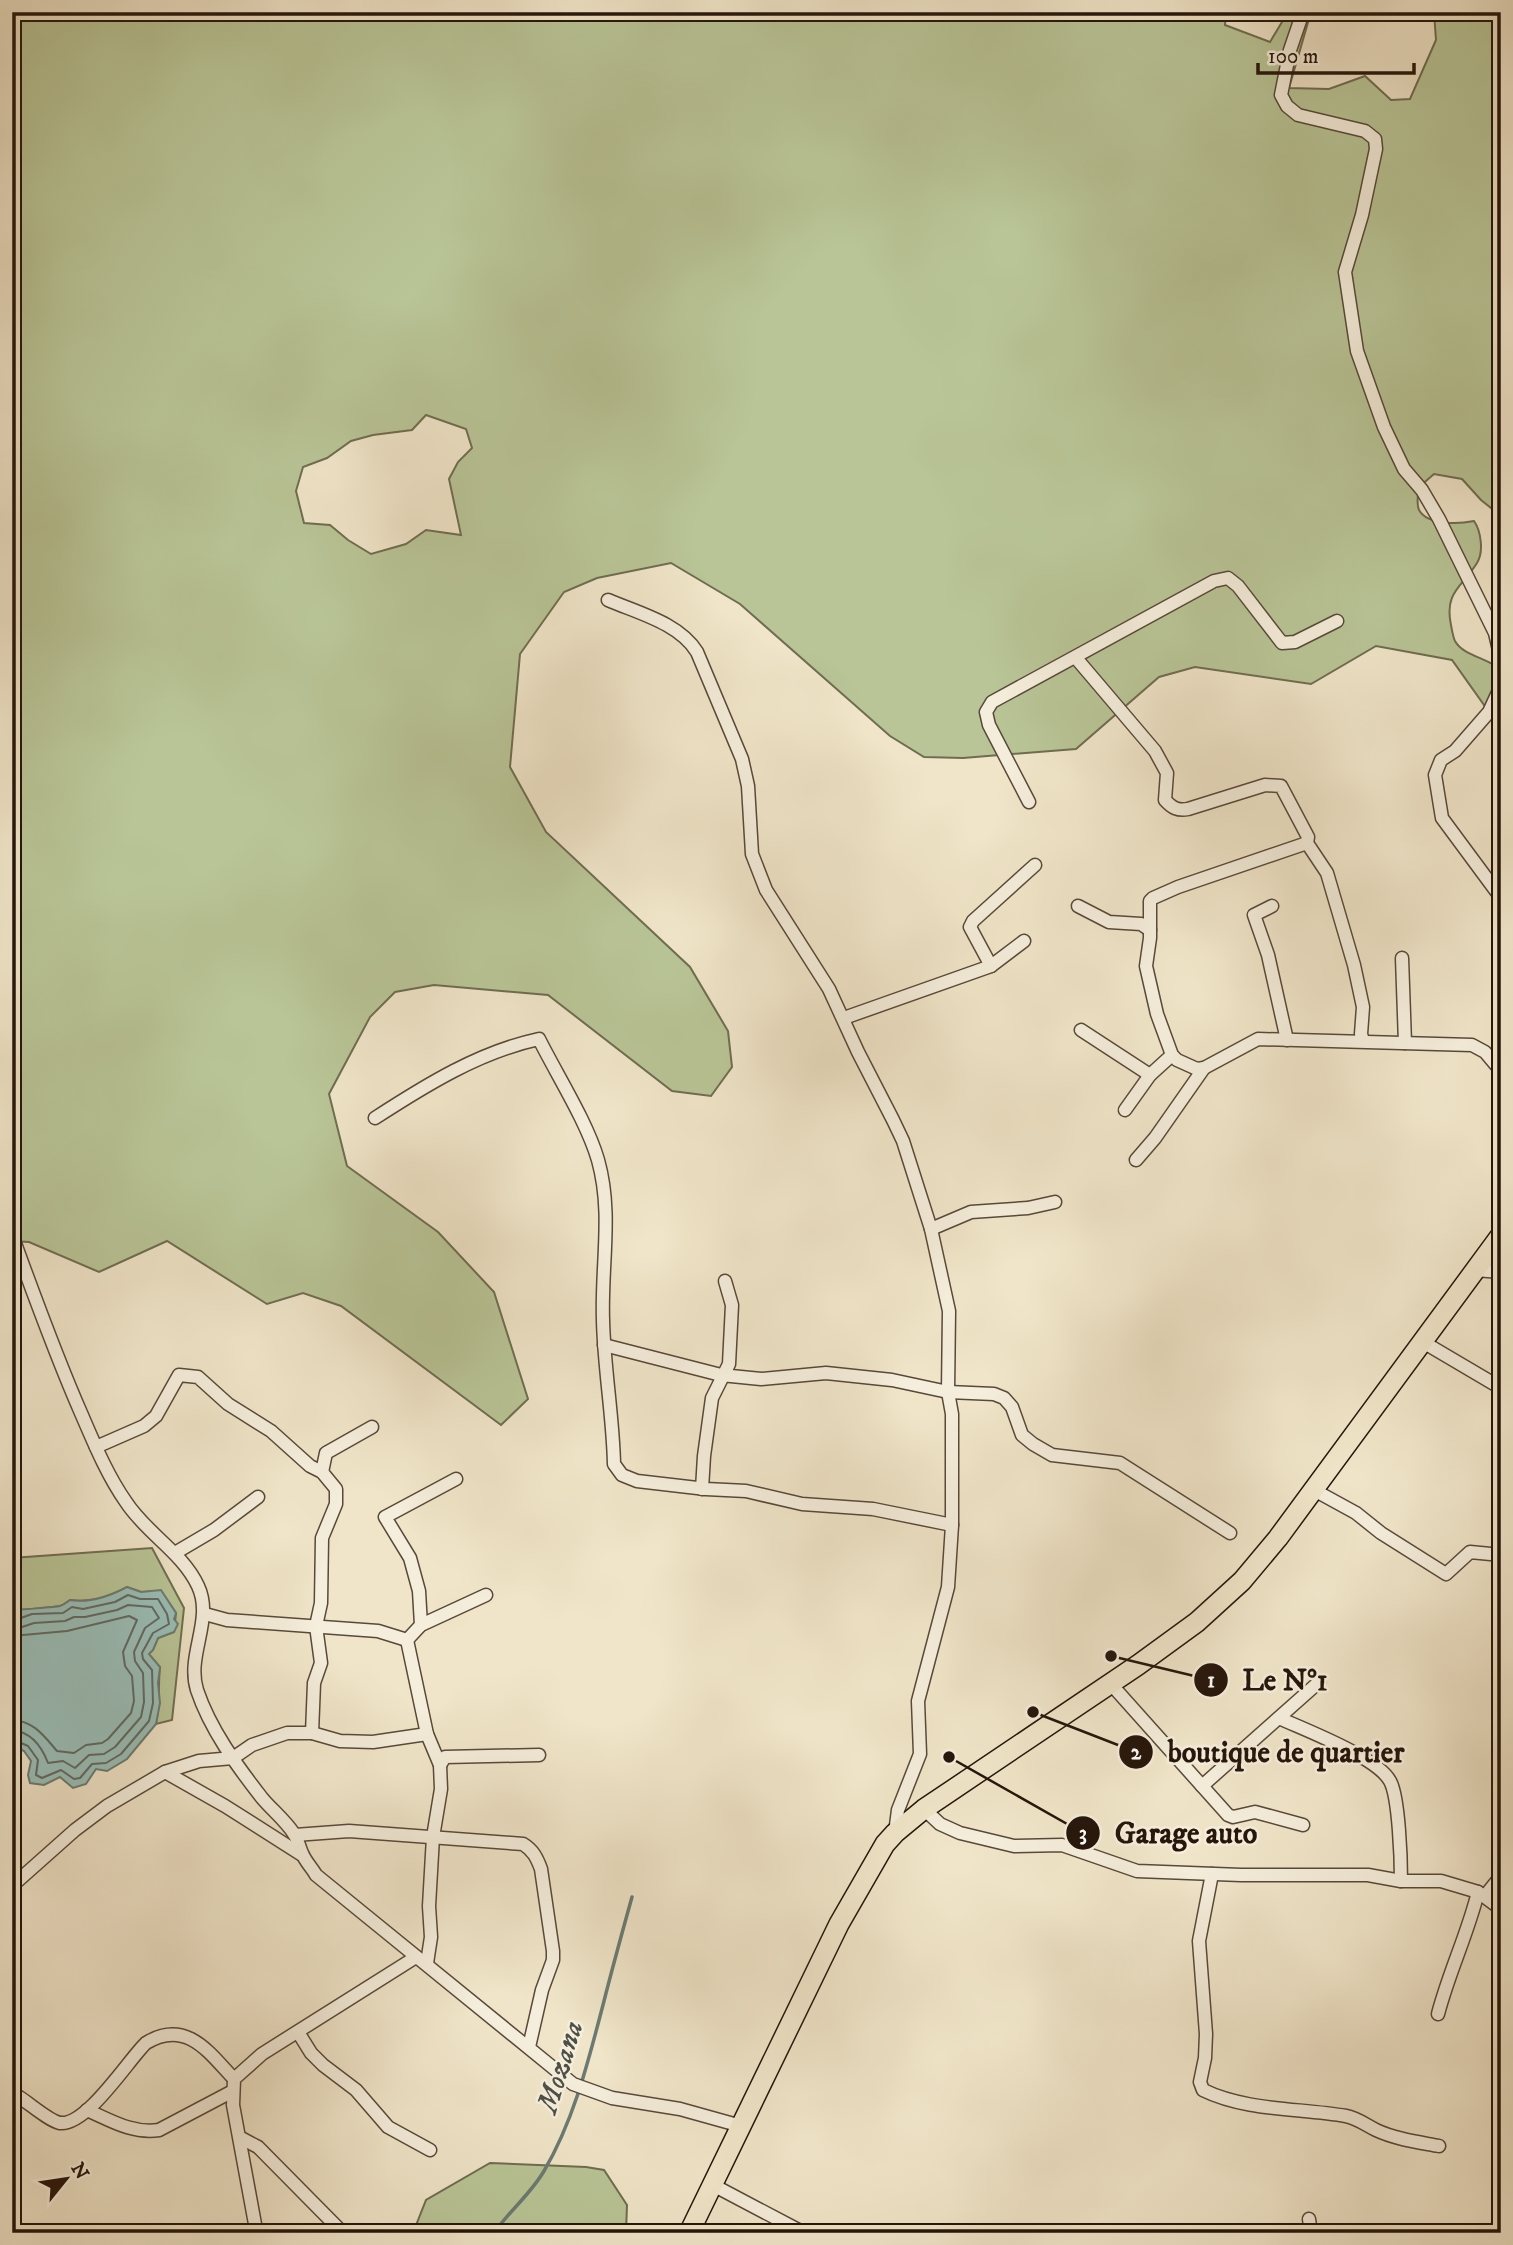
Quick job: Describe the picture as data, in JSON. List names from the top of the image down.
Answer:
{
  "water": ["Mozana"],
  "places": ["Le N°1", "boutique de quartier", "Garage auto"],
  "scale_bar": "100 m",
  "north": "top right"
}
